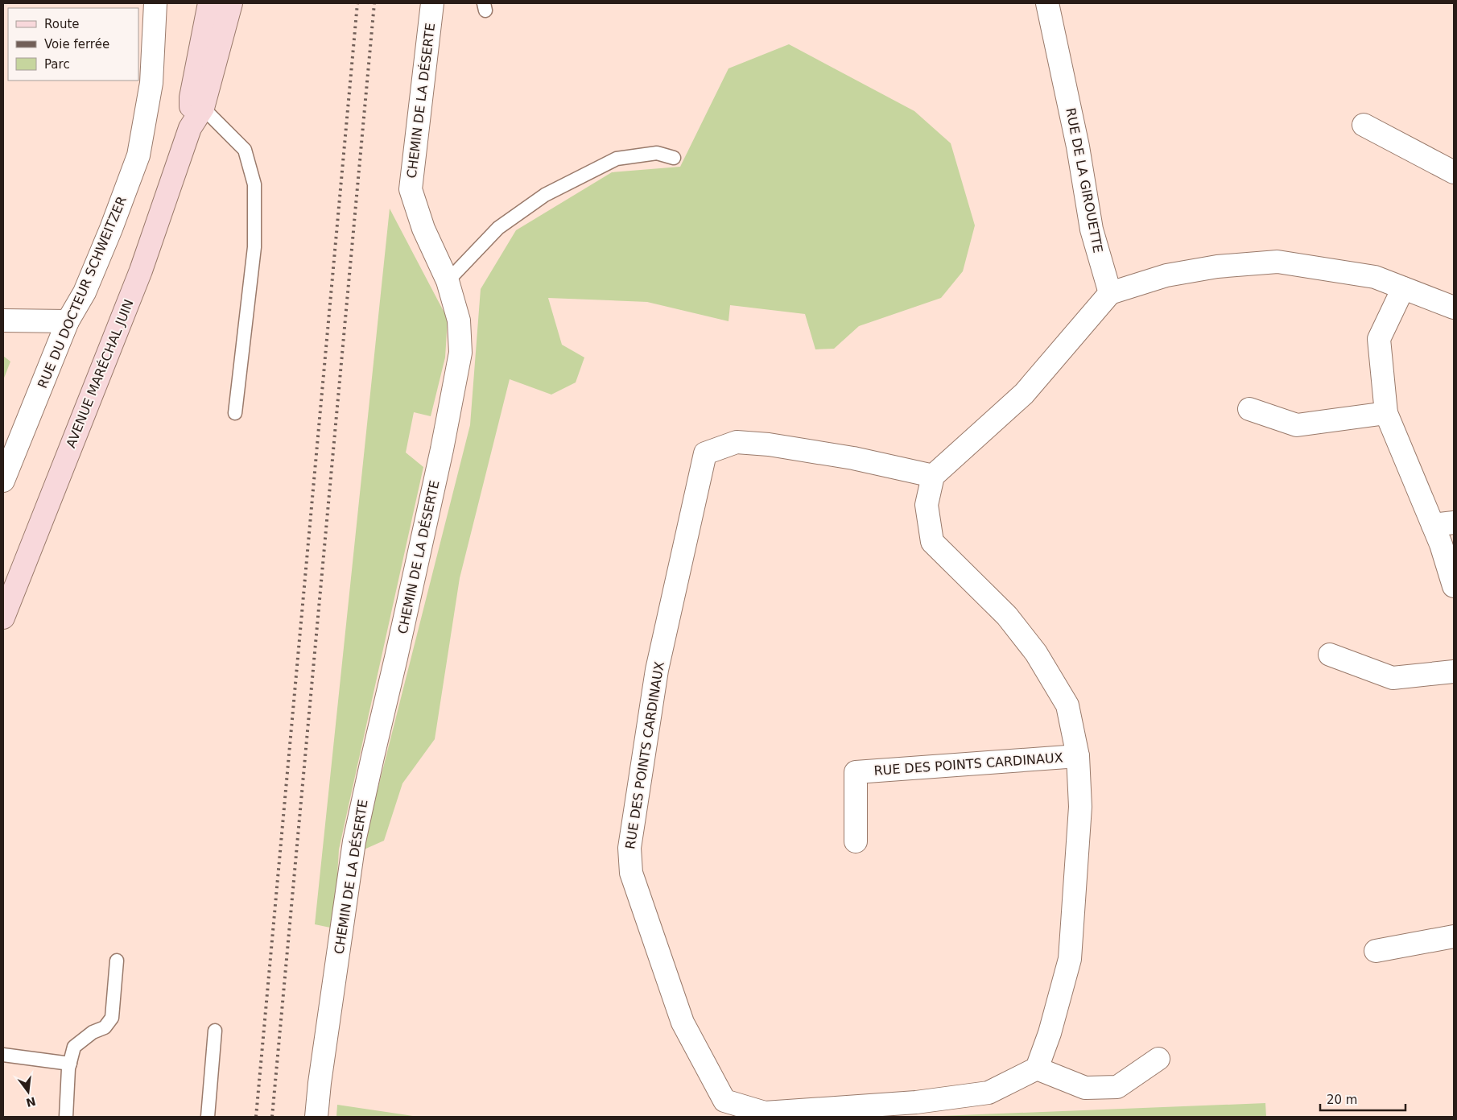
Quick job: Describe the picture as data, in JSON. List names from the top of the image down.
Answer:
{
  "streets": {
    "main road": ["AVENUE MARÉCHAL JUIN"],
    "street": [
      "CHEMIN DE LA DÉSERTE",
      "RUE DE LA GIROUETTE",
      "RUE DU DOCTEUR SCHWEITZER",
      "RUE DES POINTS CARDINAUX"
    ]
  },
  "legend": ["Route", "Voie ferrée", "Parc"],
  "scale_bar": "20 m",
  "north": "bottom"
}
